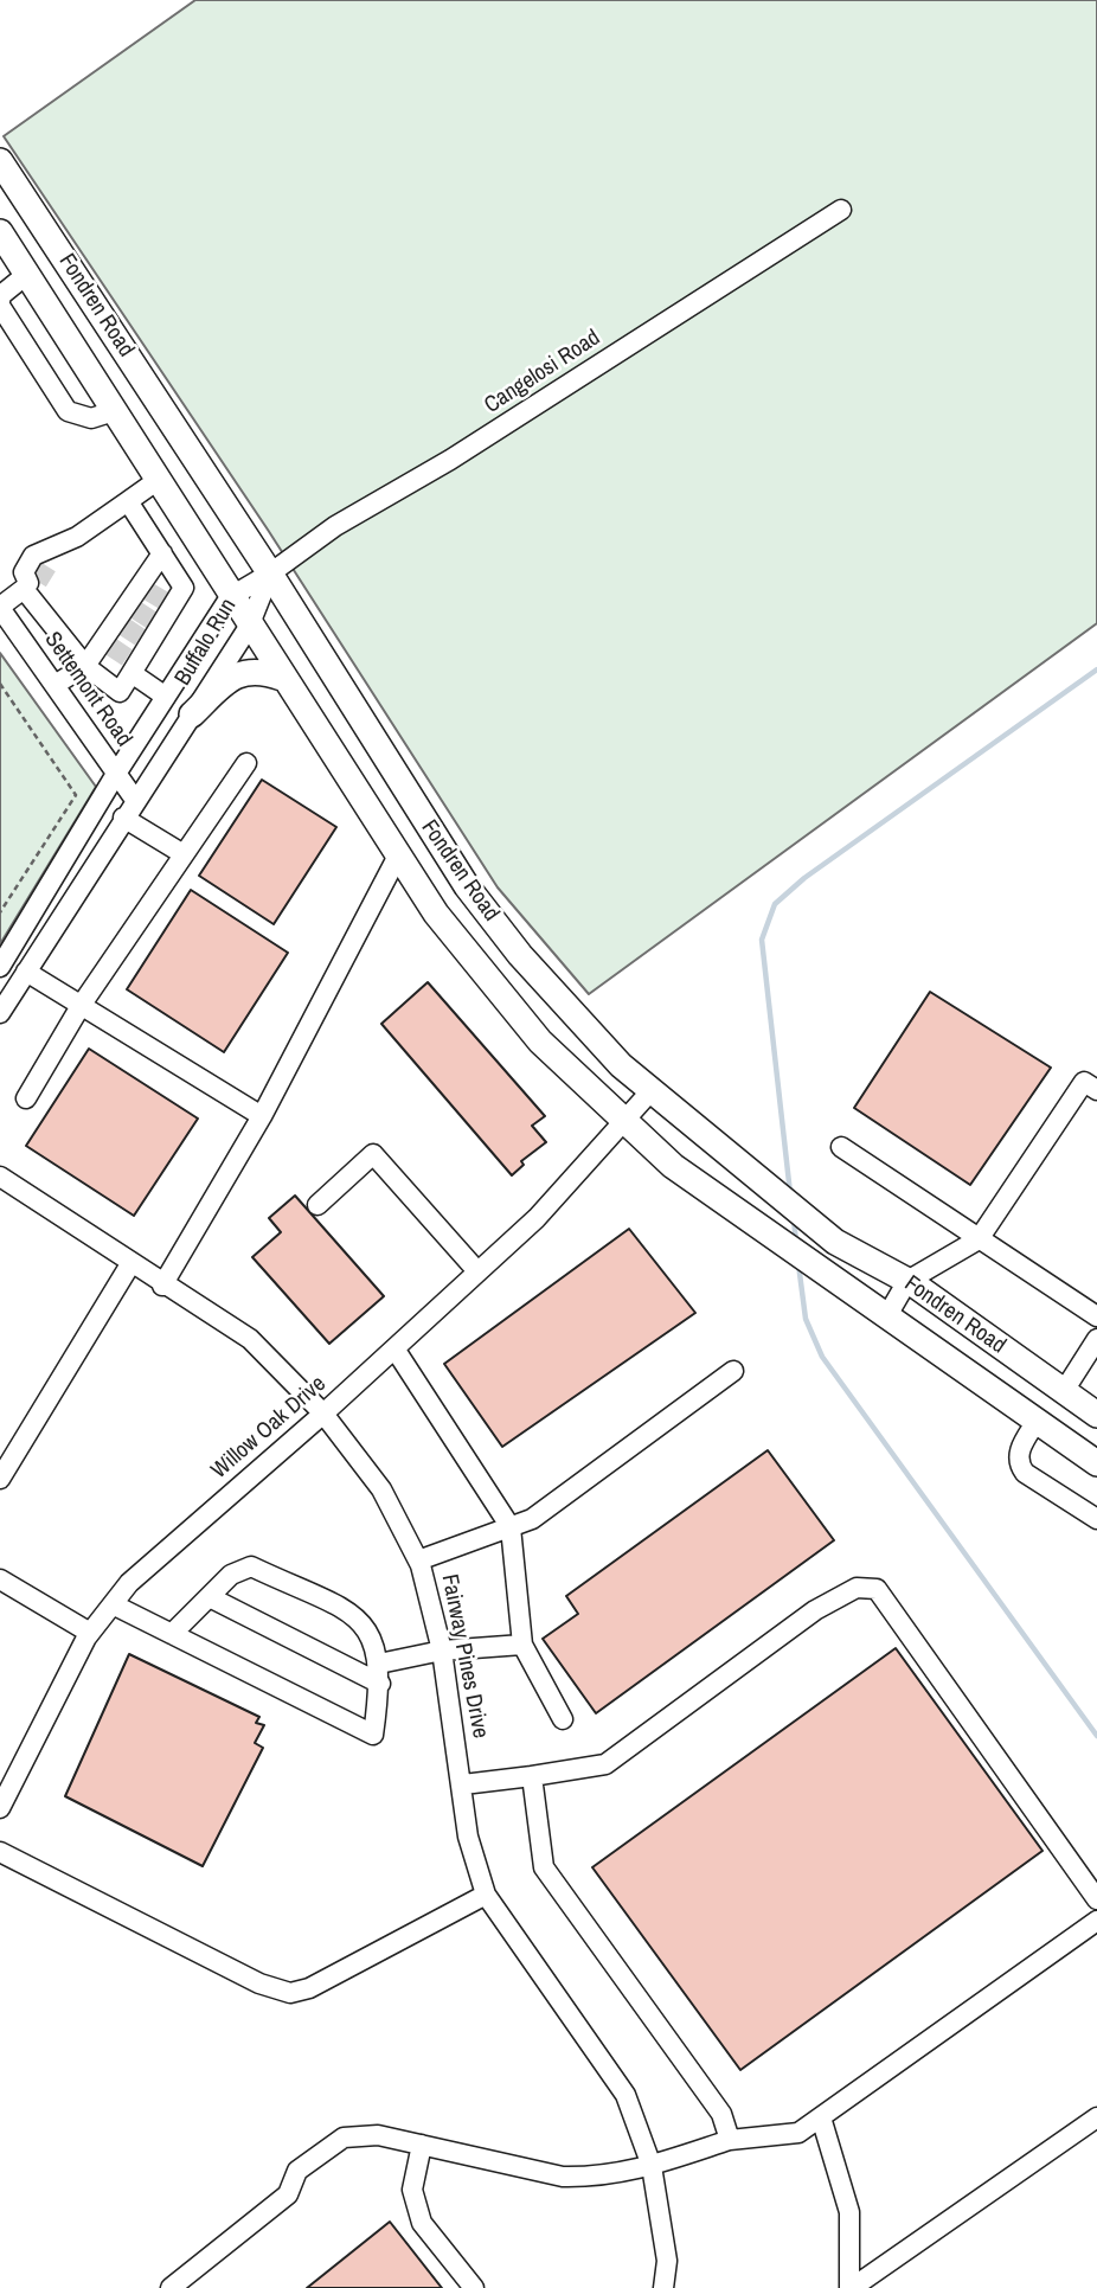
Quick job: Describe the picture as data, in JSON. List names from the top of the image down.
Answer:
{
  "streets": {
    "main road": ["Fondren Road"],
    "street": [
      "Cangelosi Road",
      "Buffalo Run",
      "Settemont Road",
      "Willow Oak Drive",
      "Fairway Pines Drive"
    ]
  },
  "crossings": [
    ["Fondren Road", "Cangelosi Road"],
    ["Fondren Road", "Buffalo Run"],
    ["Fondren Road", "Willow Oak Drive"],
    ["Cangelosi Road", "Buffalo Run"],
    ["Buffalo Run", "Settemont Road"],
    ["Willow Oak Drive", "Fairway Pines Drive"]
  ]
}
